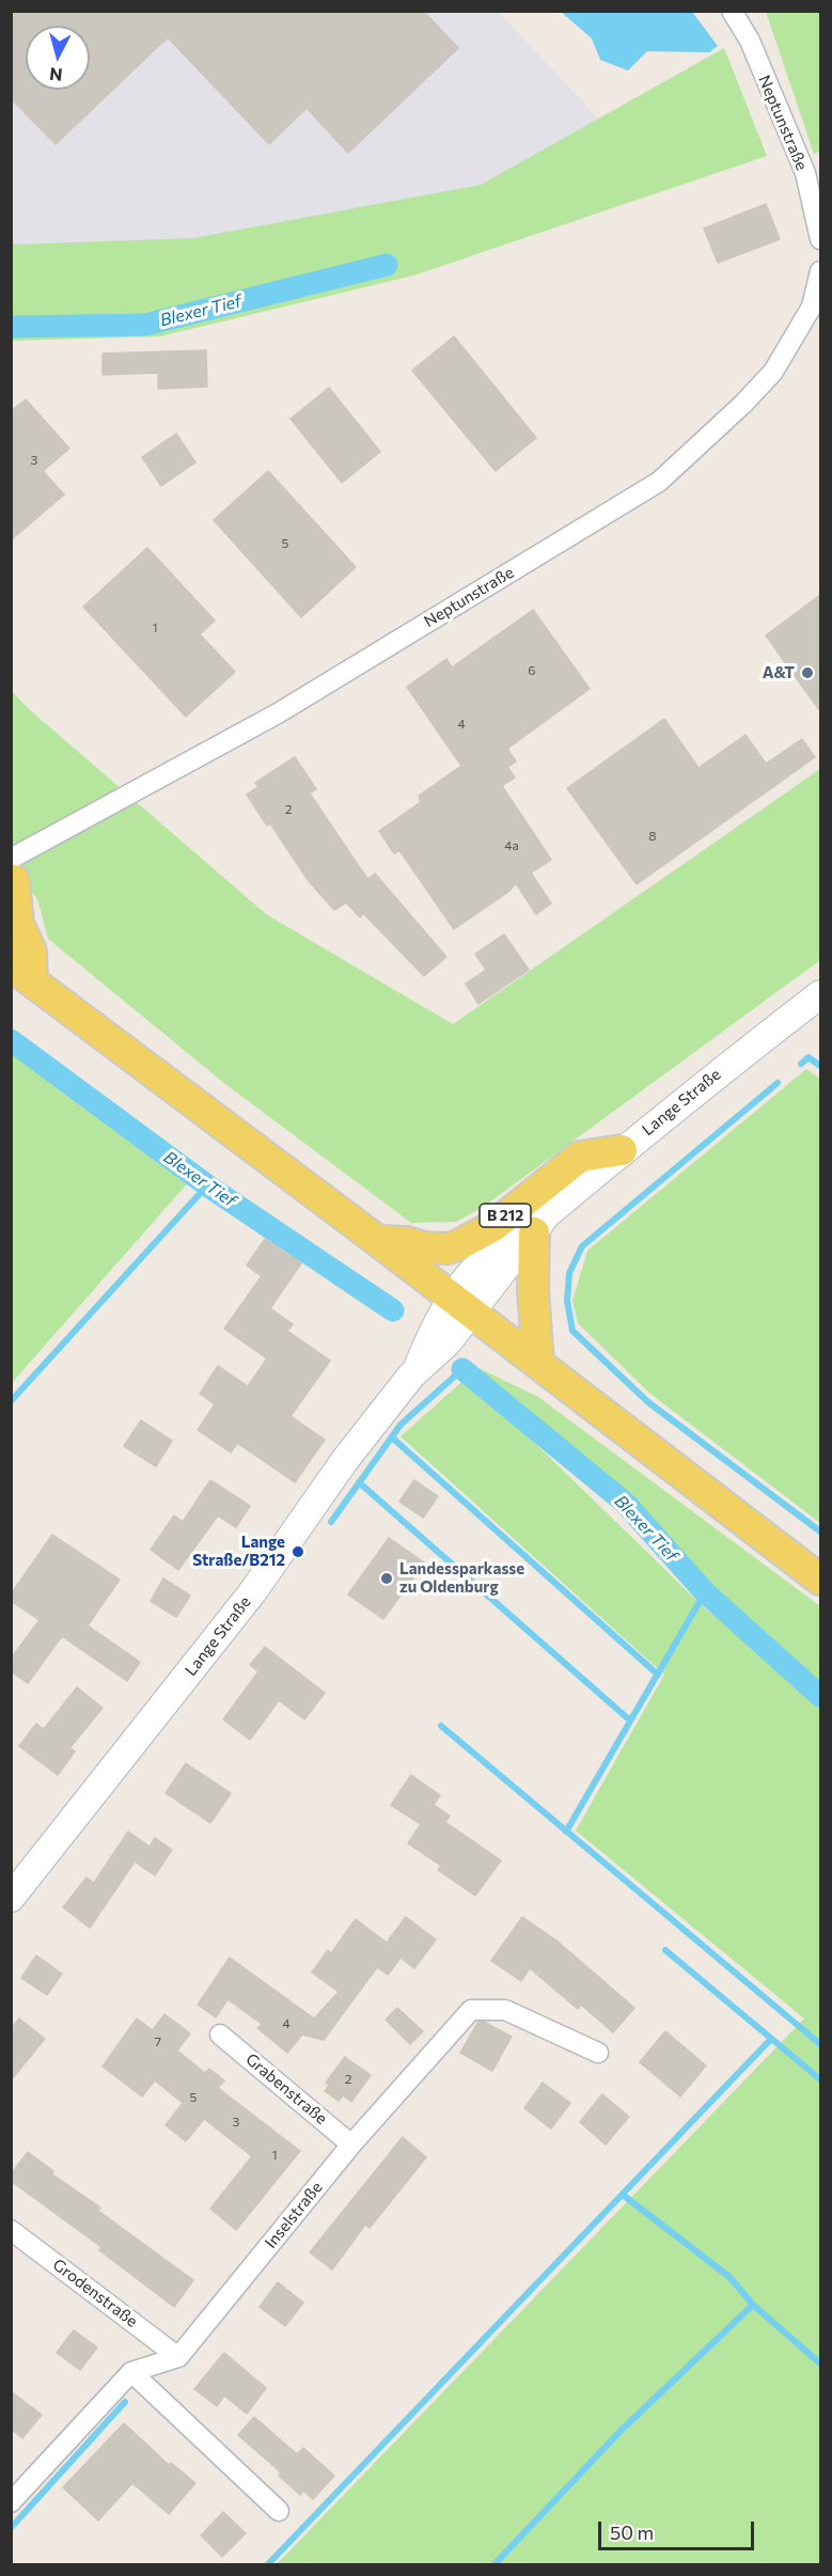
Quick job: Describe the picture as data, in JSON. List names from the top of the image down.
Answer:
{
  "streets": {
    "main road": ["B 212"],
    "street": [
      "Neptunstraße",
      "Lange Straße",
      "Grabenstraße",
      "Inselstraße",
      "Grodenstraße"
    ]
  },
  "crossings": [
    ["Lange Straße", "B 212"],
    ["Grabenstraße", "Inselstraße"],
    ["Inselstraße", "Grodenstraße"]
  ],
  "water": ["Blexer Tief"],
  "places": ["A&T", "Lange Straße/B212", "Landessparkasse zu Oldenburg"],
  "house_numbers": [
    "3",
    "5",
    "1",
    "6",
    "4",
    "2",
    "8",
    "4a",
    "4",
    "7",
    "2",
    "5",
    "3",
    "1"
  ],
  "scale_bar": "50 m",
  "north": "bottom"
}
